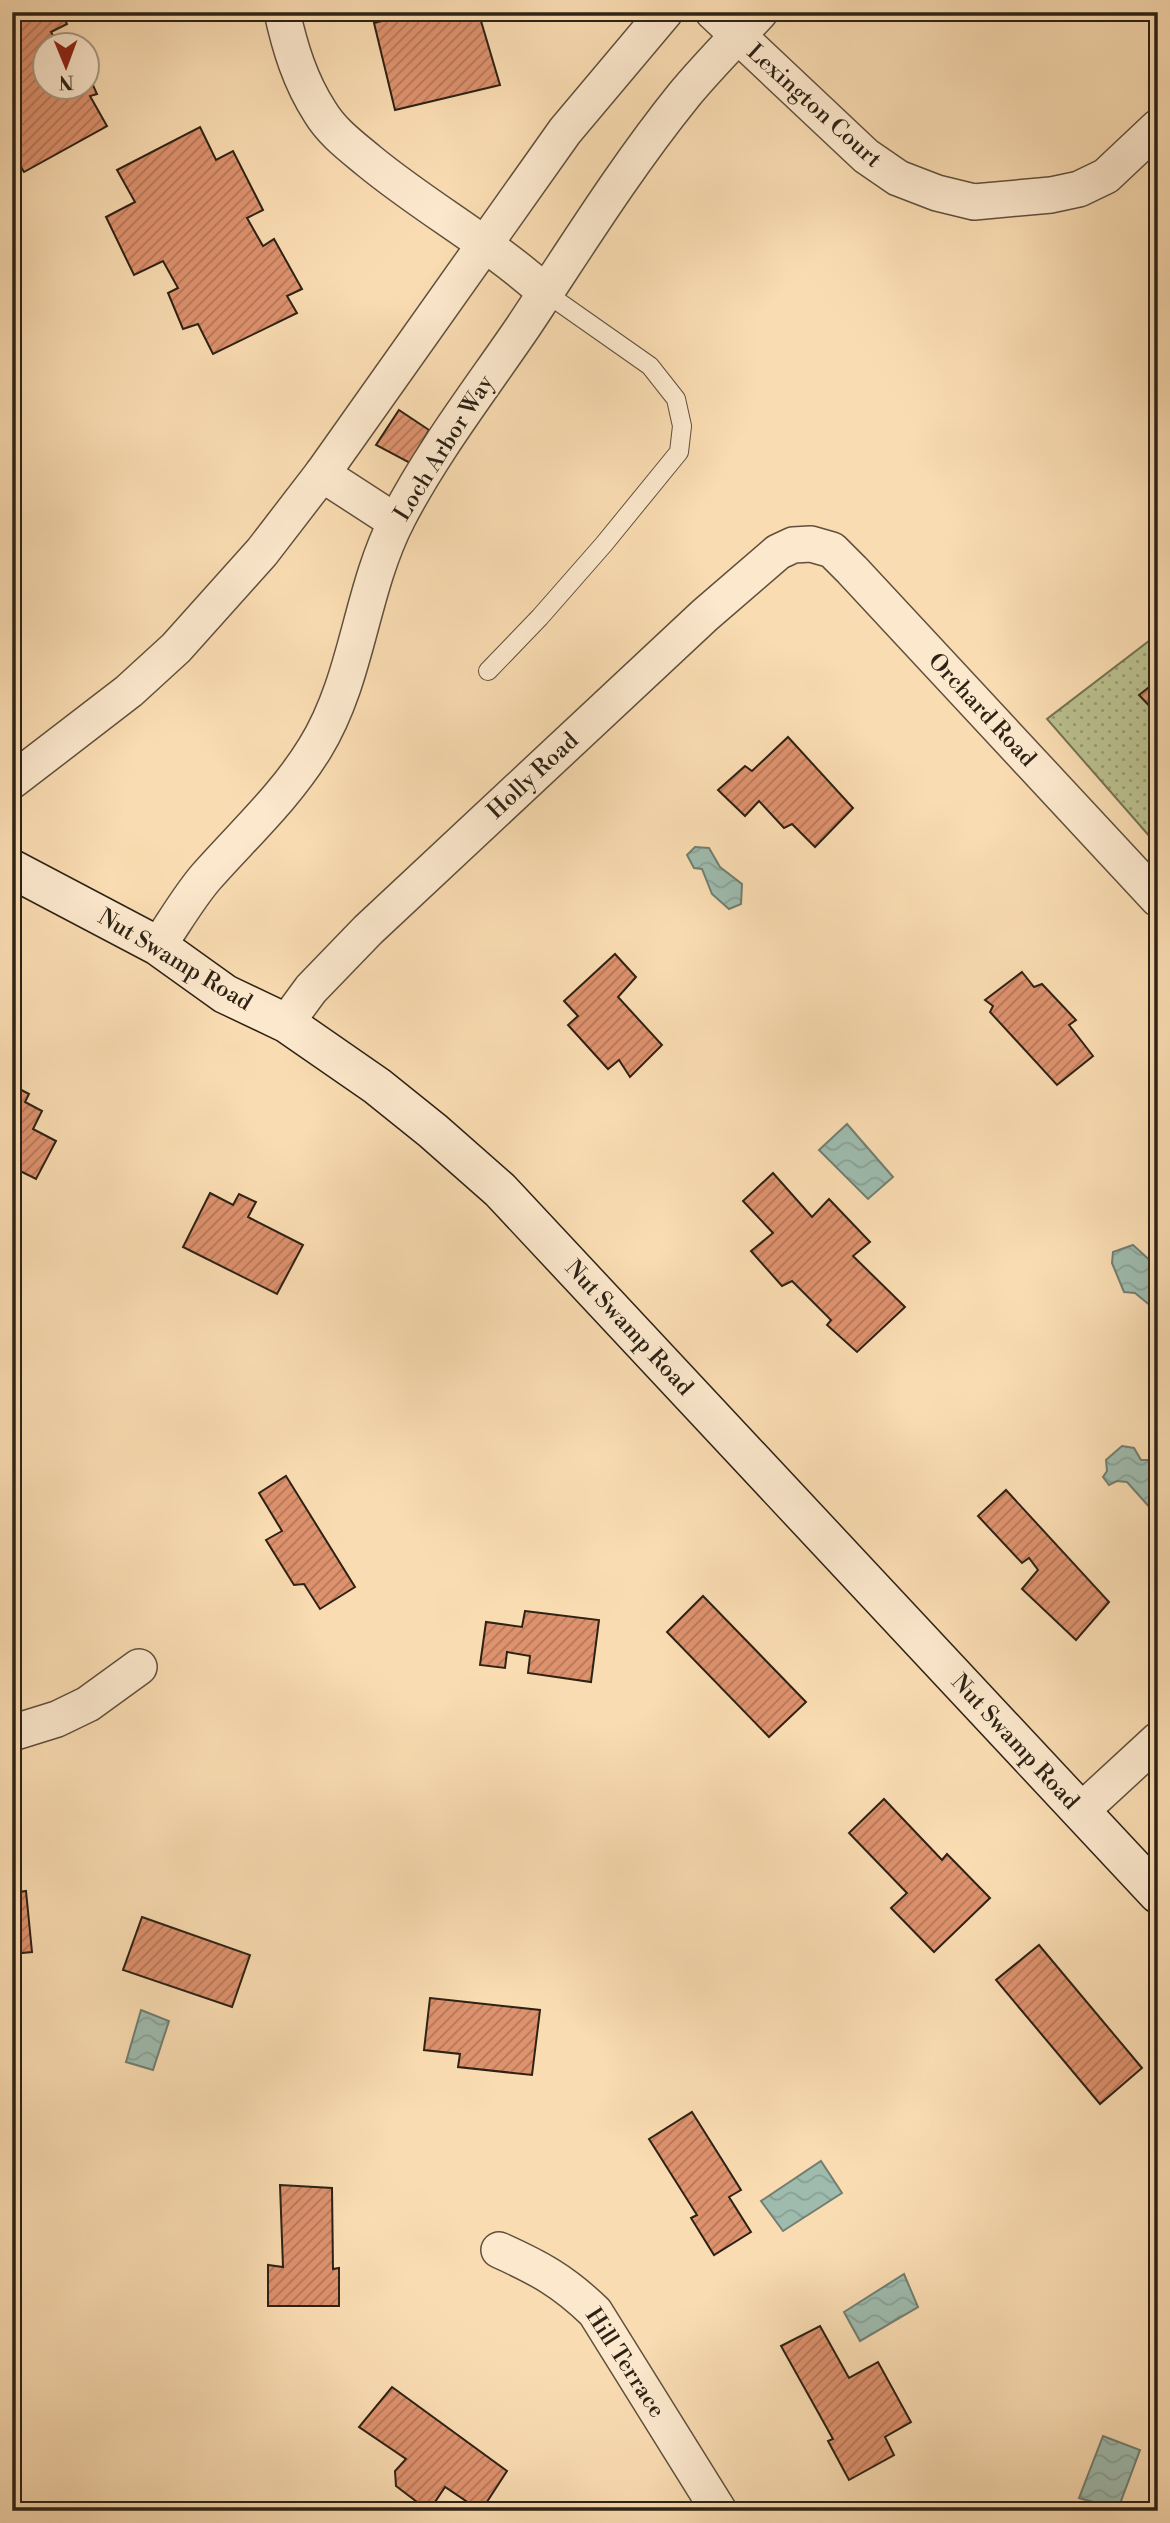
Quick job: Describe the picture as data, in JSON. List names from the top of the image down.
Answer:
{
  "streets": {
    "main road": ["Nut Swamp Road"],
    "street": [
      "Lexington Court",
      "Loch Arbor Way",
      "Orchard Road",
      "Holly Road",
      "Hill Terrace"
    ]
  },
  "crossings": [
    ["Lexington Court", "Loch Arbor Way"],
    ["Loch Arbor Way", "Nut Swamp Road"],
    ["Orchard Road", "Holly Road"],
    ["Holly Road", "Nut Swamp Road"]
  ],
  "north": "bottom"
}
